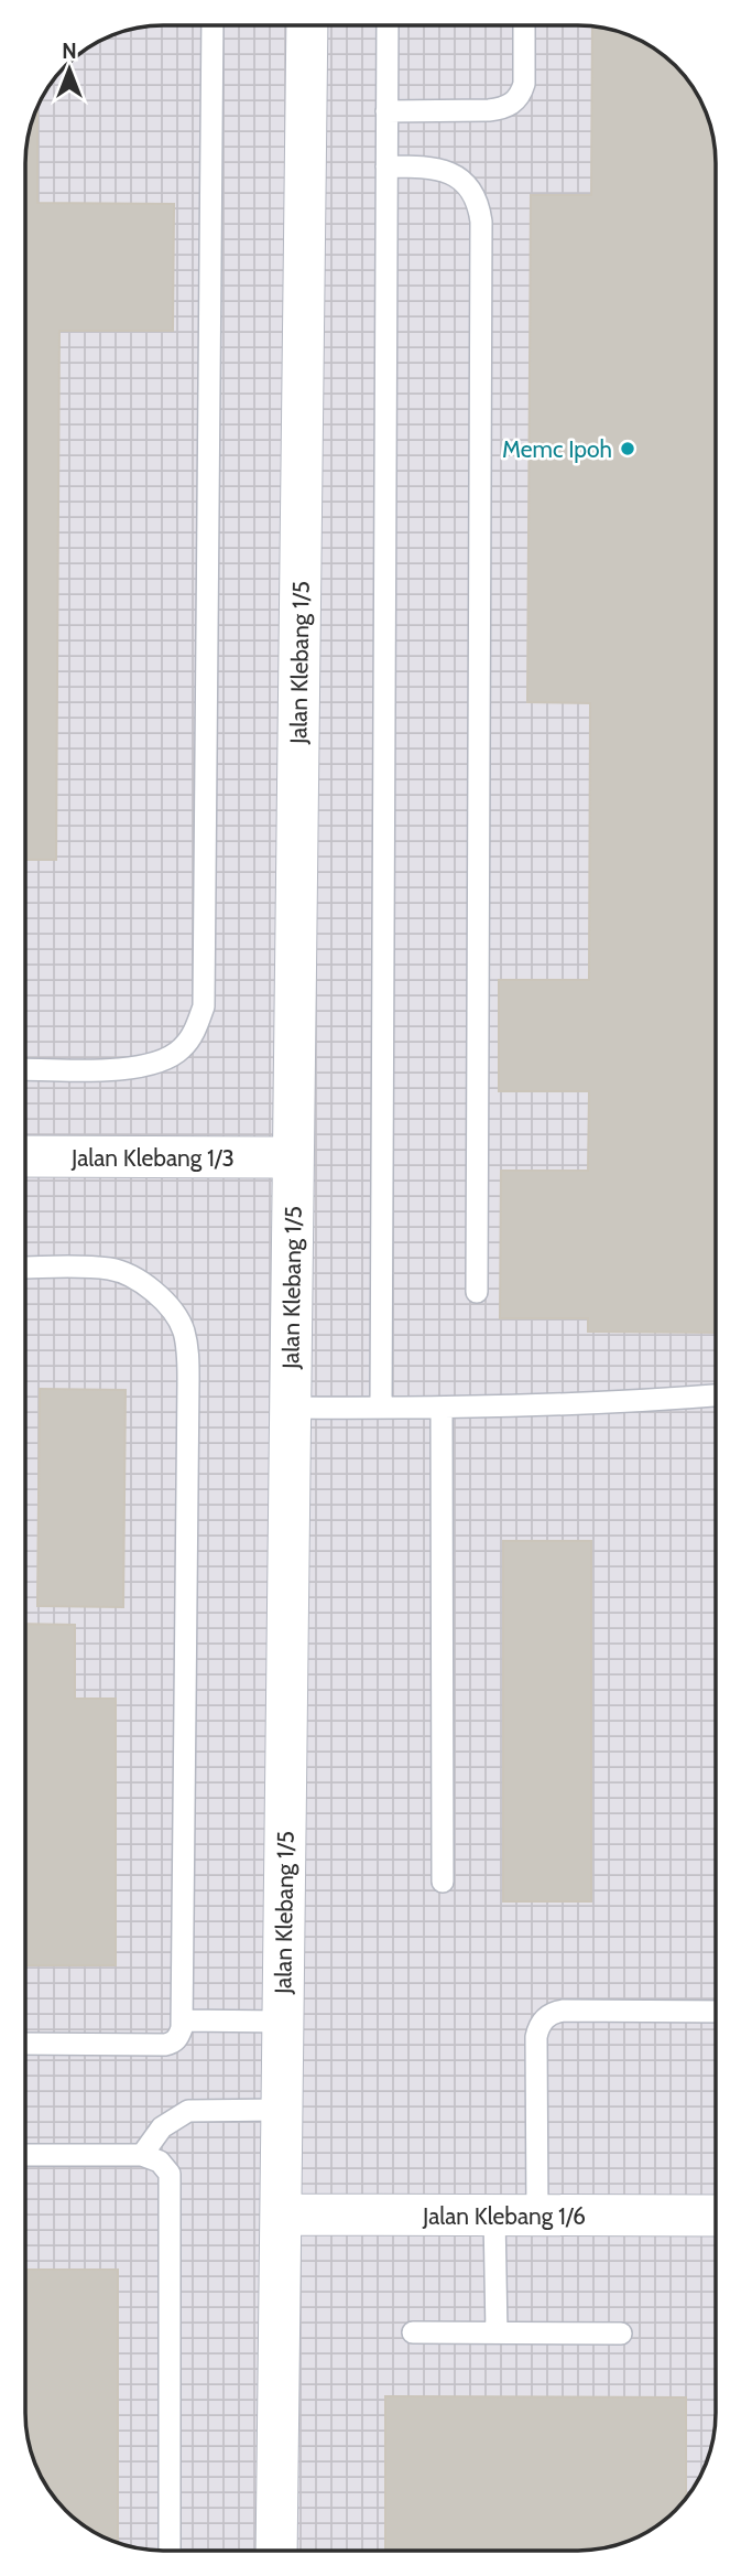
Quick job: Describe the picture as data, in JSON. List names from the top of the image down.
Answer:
{
  "streets": {
    "street": ["Jalan Klebang 1/5", "Jalan Klebang 1/3", "Jalan Klebang 1/6"]
  },
  "crossings": [
    ["Jalan Klebang 1/5", "Jalan Klebang 1/3"],
    ["Jalan Klebang 1/5", "Jalan Klebang 1/6"]
  ],
  "places": ["Memc Ipoh"],
  "north": "top"
}
